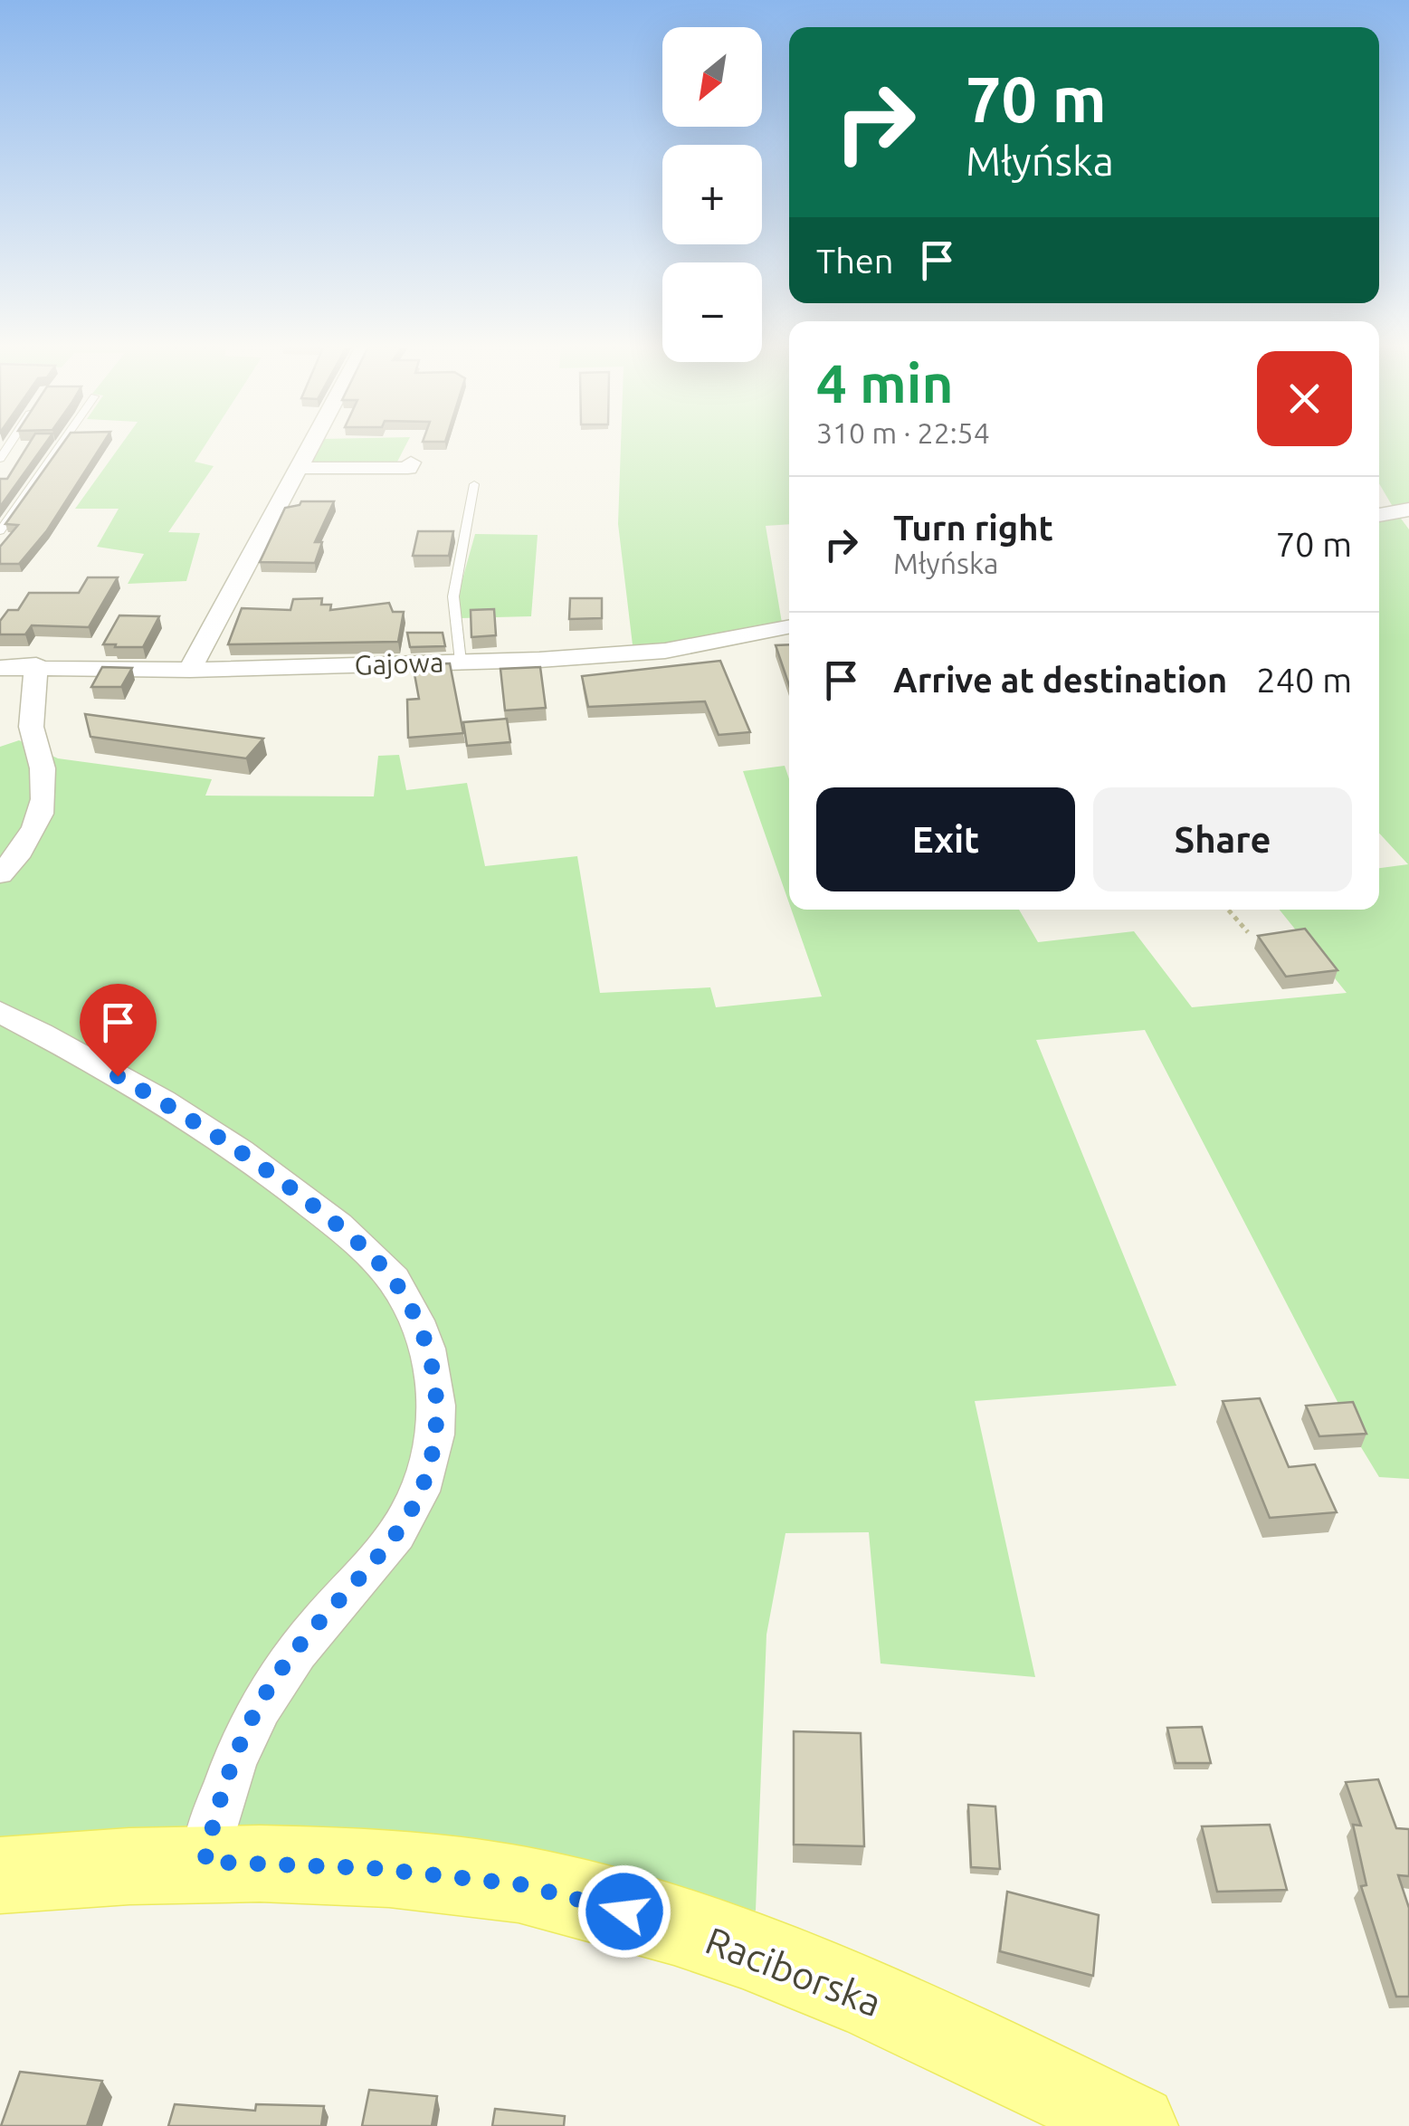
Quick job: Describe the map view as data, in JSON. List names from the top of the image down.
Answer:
{
  "streets": {
    "main road": ["Raciborska"],
    "street": ["Gajowa"]
  },
  "north": "bottom left",
  "page": {
    "map_buttons": ["+", "−"],
    "turn": ["70 m", "Młyńska"],
    "then": "Then",
    "heading": ["4 min", "310 m · 22:54"],
    "list": [
      {
        "name": "Turn right",
        "note": "Młyńska",
        "value": "70 m"
      },
      {
        "name": "Arrive at destination",
        "value": "240 m"
      }
    ],
    "buttons": ["Exit", "Share"]
  }
}
